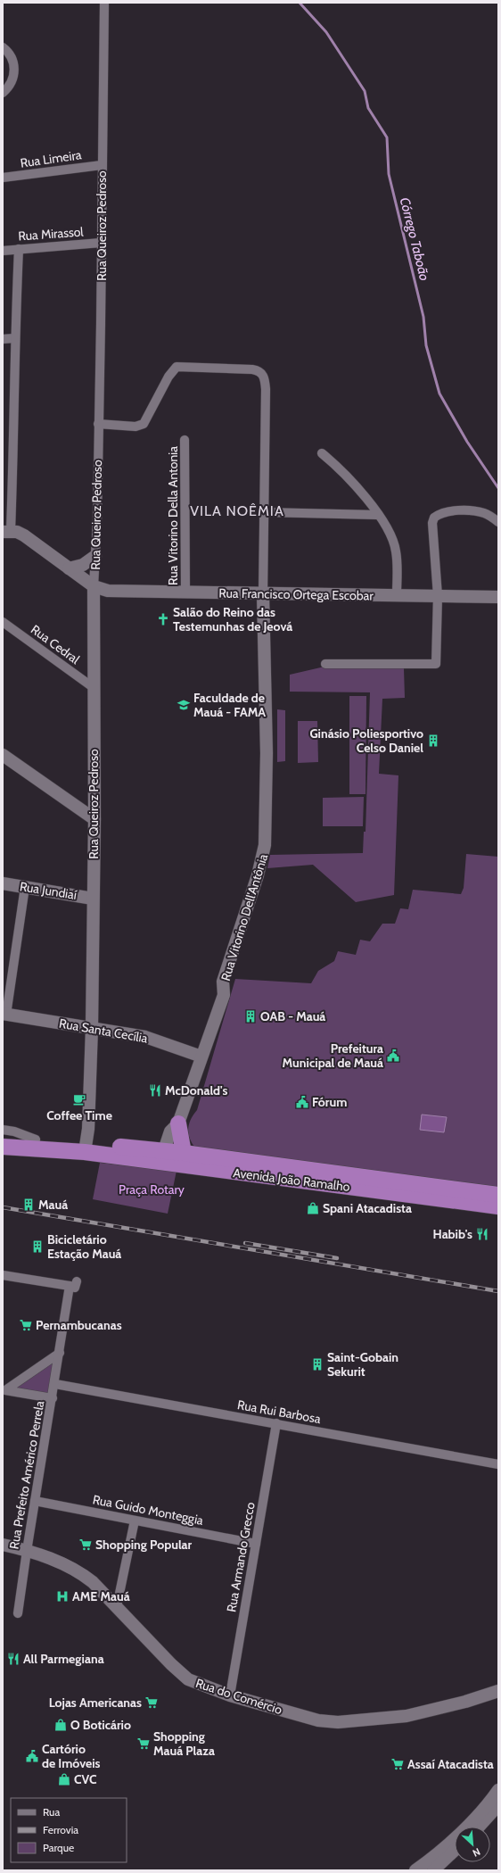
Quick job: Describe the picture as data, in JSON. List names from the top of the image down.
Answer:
{
  "streets": {
    "highway": ["Avenida João Ramalho"],
    "street": [
      "Rua Limeira",
      "Rua Queiroz Pedroso",
      "Rua Mirassol",
      "Rua Vitorino Della Antonia",
      "Rua Francisco Ortega Escobar",
      "Rua Cedral",
      "Rua Jundiaí",
      "Rua Vitorino Dell'Antônia",
      "Rua Santa Cecília",
      "Rua Rui Barbosa",
      "Rua Prefeito Américo Perrela",
      "Rua Guido Monteggia",
      "Rua Armando Grecco",
      "Rua do Comércio"
    ]
  },
  "crossings": [
    ["Rua Limeira", "Rua Queiroz Pedroso"],
    ["Rua Queiroz Pedroso", "Rua Mirassol"],
    ["Rua Queiroz Pedroso", "Rua Francisco Ortega Escobar"],
    ["Rua Queiroz Pedroso", "Rua Cedral"],
    ["Rua Queiroz Pedroso", "Rua Jundiaí"],
    ["Rua Queiroz Pedroso", "Rua Santa Cecília"],
    ["Rua Queiroz Pedroso", "Avenida João Ramalho"],
    ["Rua Vitorino Della Antonia", "Rua Francisco Ortega Escobar"],
    ["Rua Francisco Ortega Escobar", "Rua Vitorino Dell'Antônia"],
    ["Rua Vitorino Dell'Antônia", "Rua Santa Cecília"],
    ["Rua Vitorino Dell'Antônia", "Avenida João Ramalho"],
    ["Rua Rui Barbosa", "Rua Prefeito Américo Perrela"],
    ["Rua Rui Barbosa", "Rua Armando Grecco"],
    ["Rua Prefeito Américo Perrela", "Rua Guido Monteggia"],
    ["Rua Prefeito Américo Perrela", "Rua do Comércio"],
    ["Rua Guido Monteggia", "Rua Armando Grecco"],
    ["Rua Armando Grecco", "Rua do Comércio"]
  ],
  "districts": ["VILA NOÊMIA"],
  "water": ["Córrego Taboão"],
  "parks": ["Praça Rotary"],
  "places": {
    "church": ["Salão do Reino das Testemunhas de Jeová"],
    "school or university": ["Faculdade de Mauá - FAMA"],
    "building": [
      "Ginásio Poliesportivo Celso Daniel",
      "OAB - Mauá",
      "Mauá",
      "Bicicletário Estação Mauá",
      "Saint-Gobain Sekurit"
    ],
    "public building": ["Prefeitura Municipal de Mauá", "Fórum", "Cartório de Imóveis"],
    "restaurant": ["McDonald's", "Habib's", "All Parmegiana"],
    "cafe": ["Coffee Time"],
    "shop": ["Spani Atacadista", "O Boticário", "CVC"],
    "supermarket": [
      "Pernambucanas",
      "Shopping Popular",
      "Lojas Americanas",
      "Shopping Mauá Plaza",
      "Assaí Atacadista"
    ],
    "hospital": ["AME Mauá"]
  },
  "legend": ["Rua", "Ferrovia", "Parque"],
  "north": "bottom right"
}
